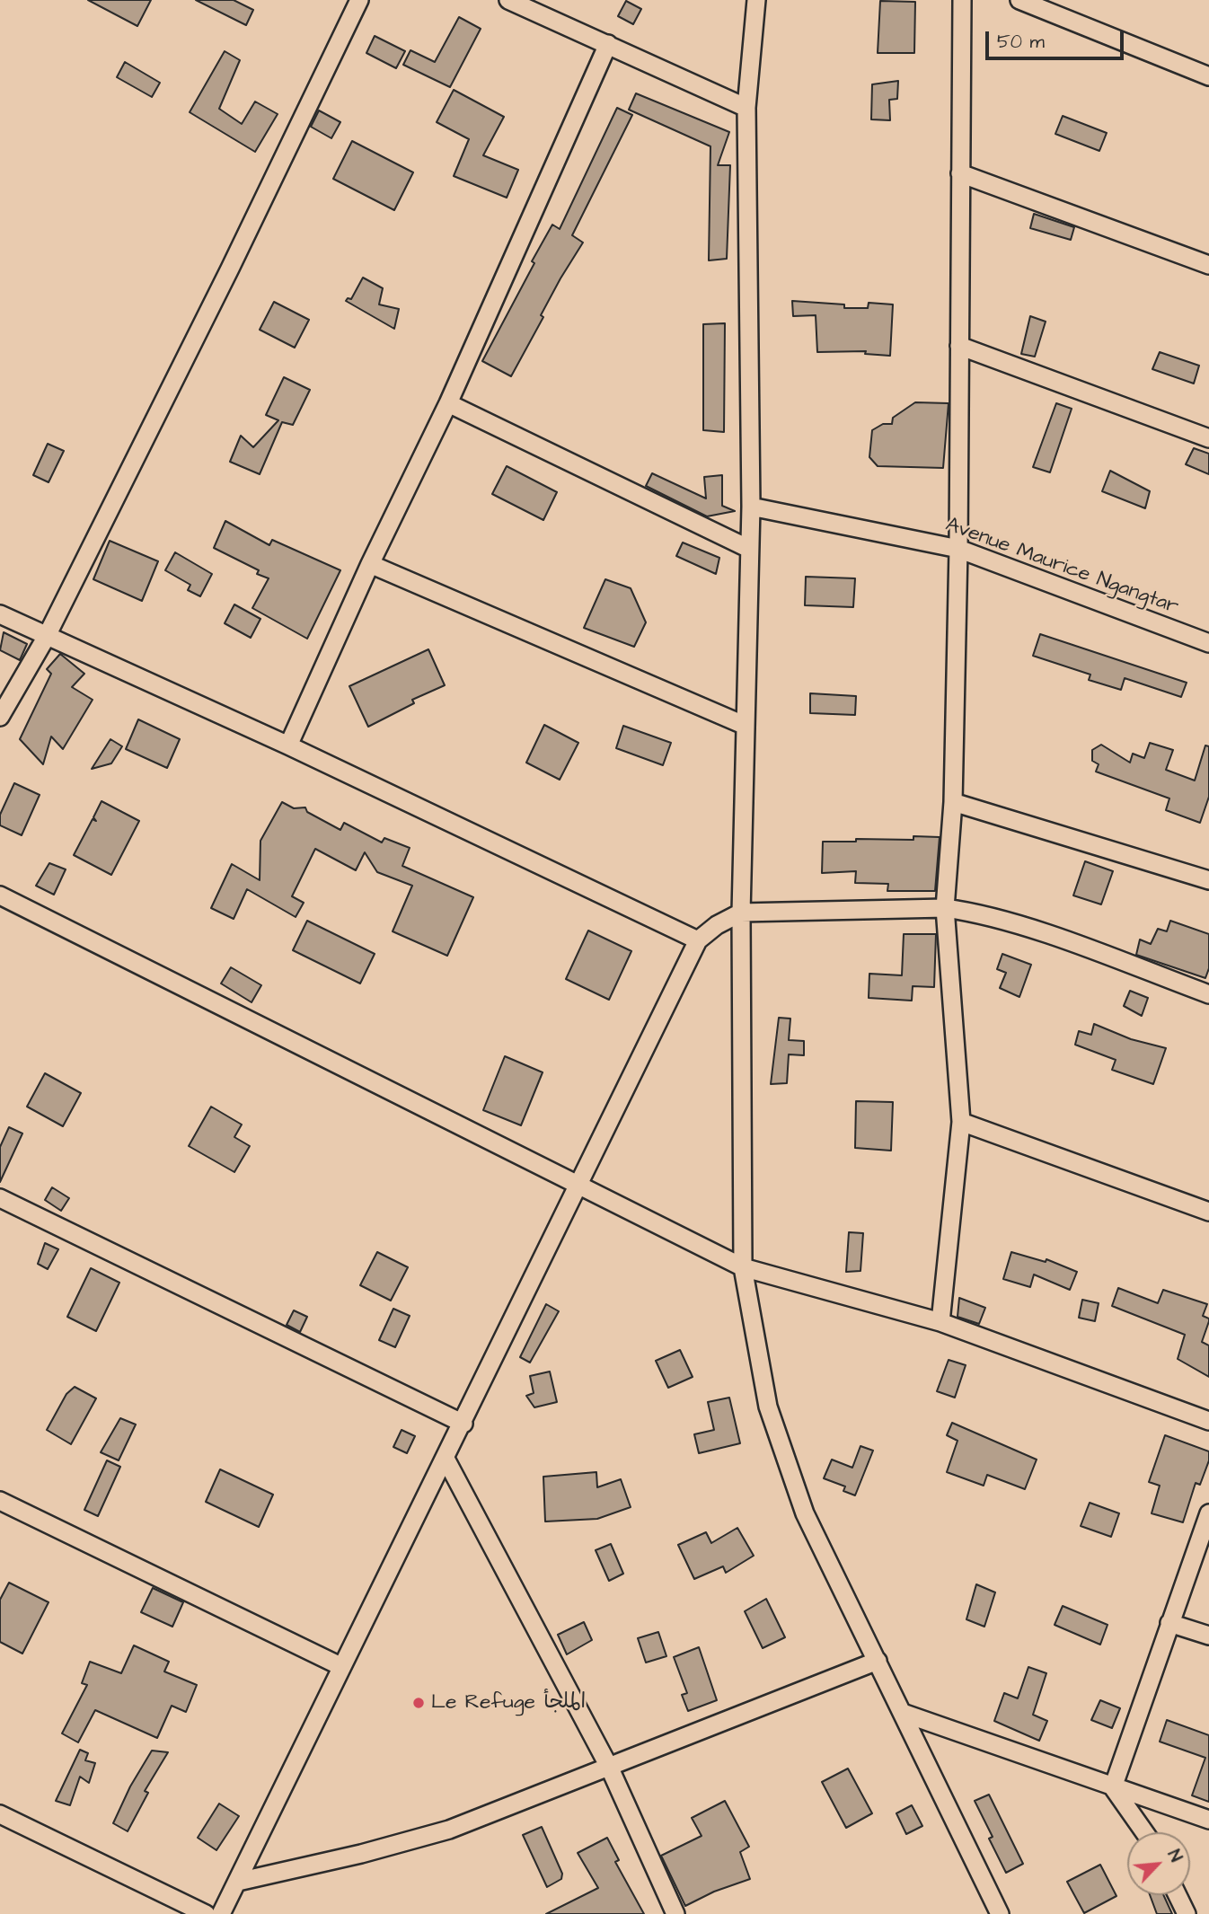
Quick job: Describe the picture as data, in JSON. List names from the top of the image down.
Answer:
{
  "streets": {
    "street": ["Avenue Maurice Ngangtar"]
  },
  "places": ["Le Refuge الملجأ"],
  "scale_bar": "50 m",
  "north": "top right"
}
